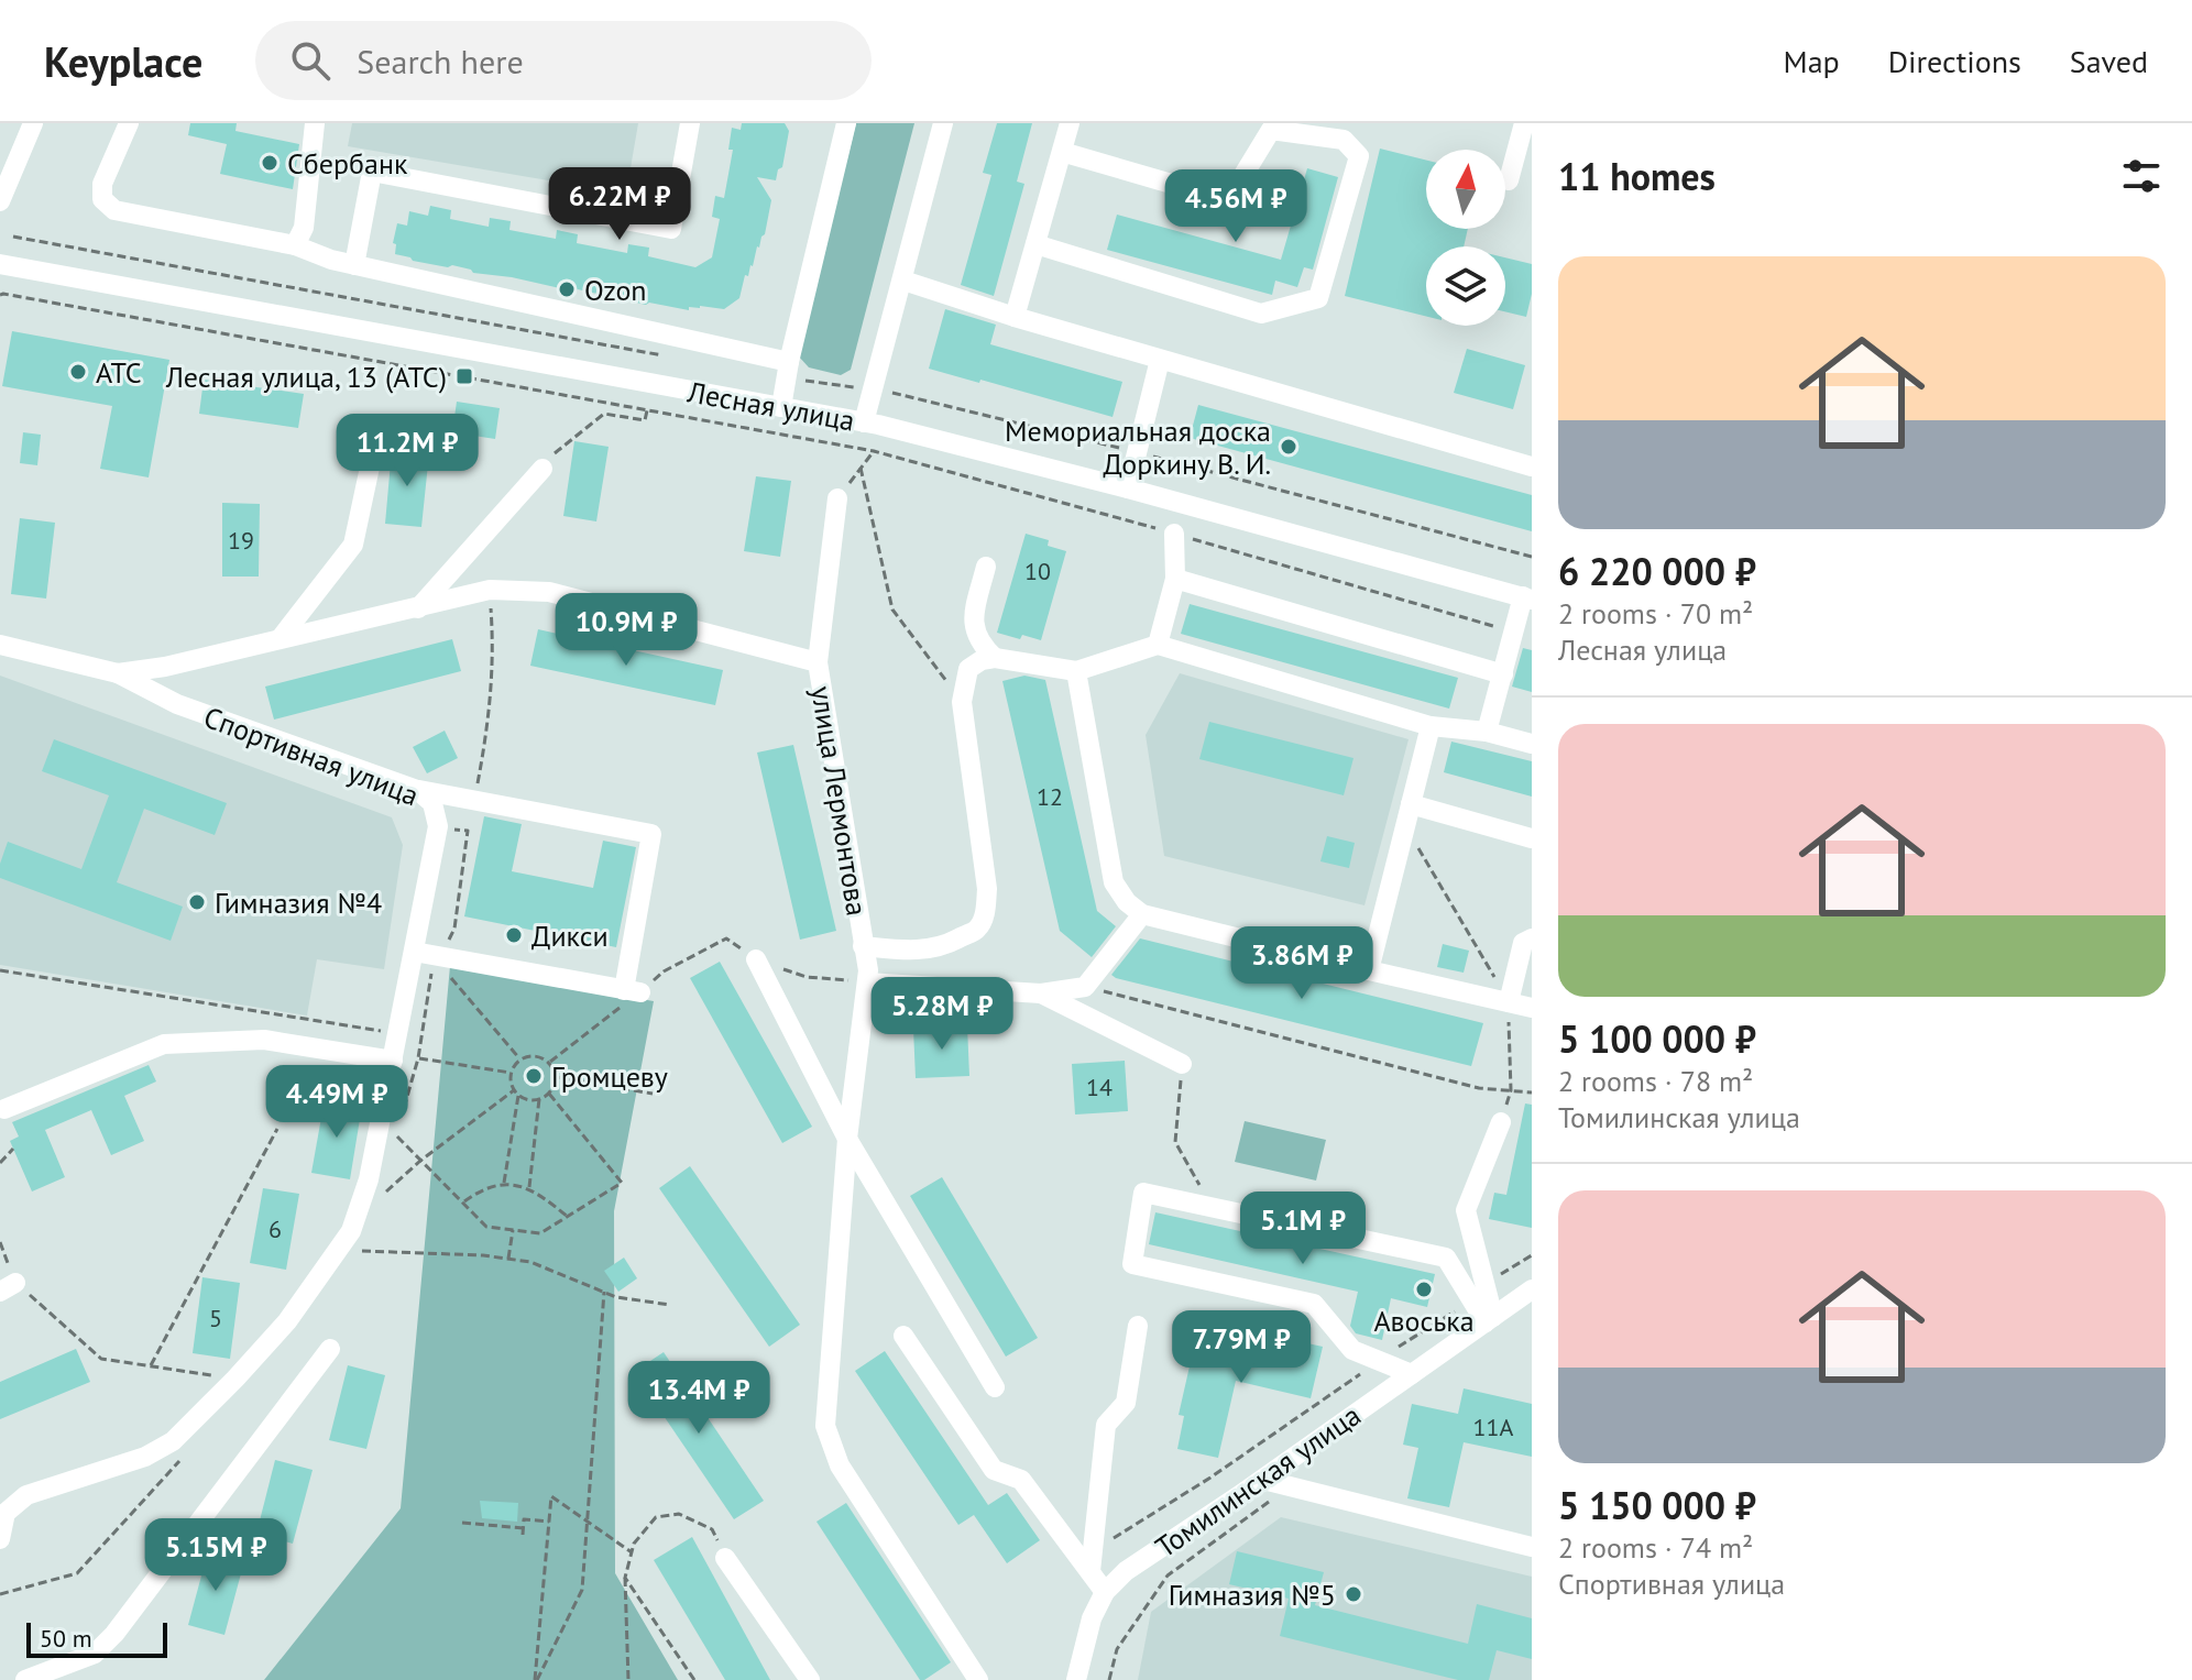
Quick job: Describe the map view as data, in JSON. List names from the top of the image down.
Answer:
{
  "streets": {
    "street": [
      "Лесная улица",
      "Спортивная улица",
      "улица Лермонтова",
      "Томилинская улица"
    ]
  },
  "crossings": [
    ["Спортивная улица", "улица Лермонтова"]
  ],
  "places": {
    "other": [
      "Сбербанк",
      "Ozon",
      "АТС",
      "Мемориальная доска Доркину В. И.",
      "Гимназия №4",
      "Дикси",
      "Громцеву",
      "Авоська",
      "Гимназия №5"
    ],
    "transit": ["Лесная улица, 13 (АТС)"]
  },
  "house_numbers": [
    "19",
    "10",
    "12",
    "14",
    "6",
    "5",
    "11А"
  ],
  "scale_bar": "50 m",
  "north": "top",
  "page": {
    "header": "Keyplace",
    "search": "Search here",
    "nav": ["Map", "Directions", "Saved"],
    "heading": "11 homes",
    "price": [
      "6.22M ₽",
      "4.56M ₽",
      "11.2M ₽",
      "10.9M ₽",
      "3.86M ₽",
      "5.28M ₽",
      "4.49M ₽",
      "5.1M ₽",
      "7.79M ₽",
      "13.4M ₽",
      "5.15M ₽"
    ],
    "list": [
      {
        "name": "6 220 000 ₽",
        "note": "2 rooms · 70 m² · Лесная улица"
      },
      {
        "name": "5 100 000 ₽",
        "note": "2 rooms · 78 m² · Томилинская улица"
      },
      {
        "name": "5 150 000 ₽",
        "note": "2 rooms · 74 m² · Спортивная улица"
      }
    ],
    "scale": "50 m"
  }
}
